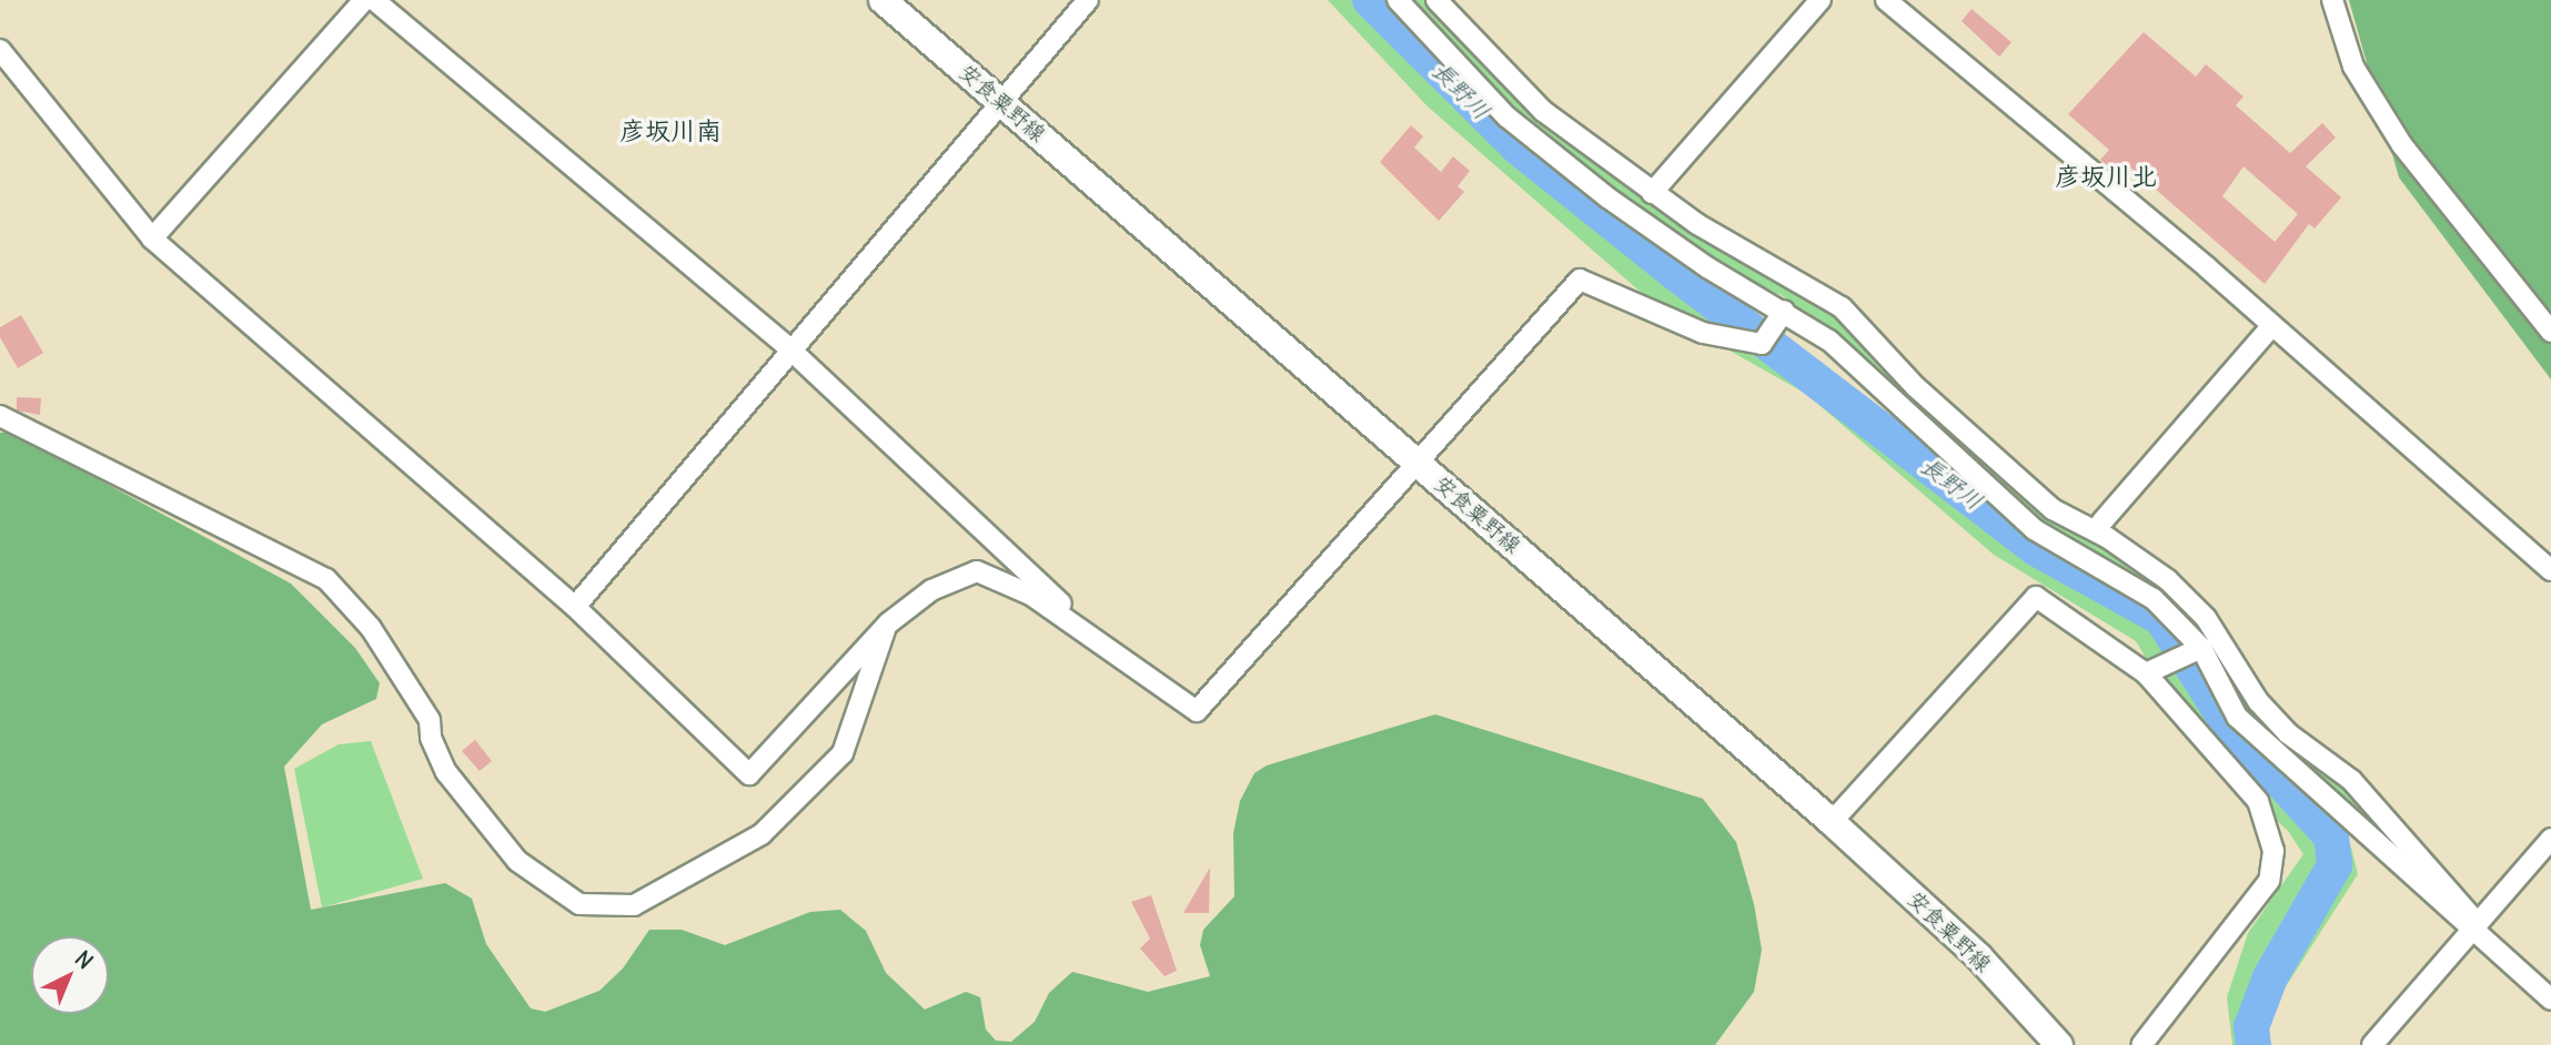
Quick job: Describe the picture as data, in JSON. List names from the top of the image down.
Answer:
{
  "streets": {
    "main road": ["安食粟野線"]
  },
  "districts": ["彦坂川南", "彦坂川北"],
  "water": ["長野川"],
  "north": "top right"
}
